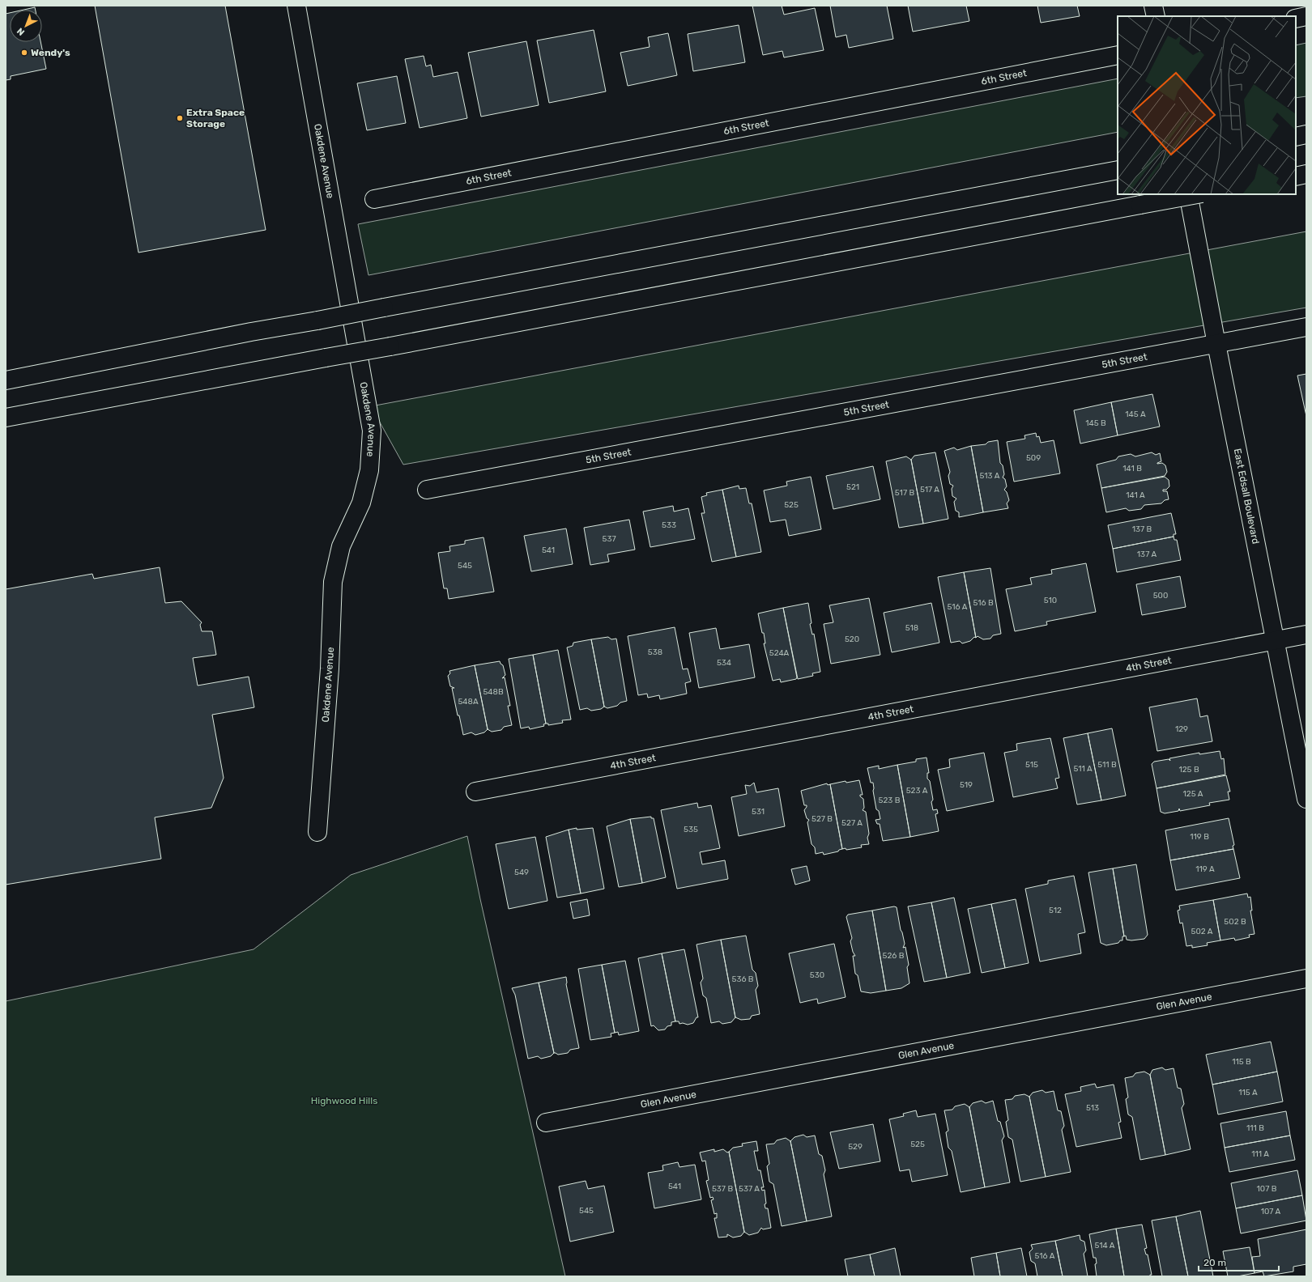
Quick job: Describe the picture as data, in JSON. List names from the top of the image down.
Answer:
{
  "streets": {
    "main road": [
      "6th Street",
      "Oakdene Avenue",
      "5th Street",
      "East Edsall Boulevard",
      "4th Street",
      "Glen Avenue"
    ]
  },
  "crossings": [
    ["5th Street", "East Edsall Boulevard"],
    ["East Edsall Boulevard", "4th Street"]
  ],
  "parks": ["Highwood Hills"],
  "places": ["Wendy's", "Extra Space Storage"],
  "house_numbers": [
    "145 A",
    "145 B",
    "509",
    "141 B",
    "513 A",
    "521",
    "517 A",
    "517 B",
    "141 A",
    "525",
    "533",
    "137 B",
    "537",
    "541",
    "137 A",
    "545",
    "500",
    "510",
    "516 B",
    "516 A",
    "518",
    "520",
    "538",
    "524A",
    "534",
    "548B",
    "548A",
    "129",
    "515",
    "511 B",
    "511 A",
    "125 B",
    "519",
    "523 A",
    "125 A",
    "523 B",
    "531",
    "527 B",
    "527 A",
    "535",
    "119 B",
    "119 A",
    "549",
    "512",
    "502 B",
    "502 A",
    "526 B",
    "530",
    "536 B",
    "115 B",
    "115 A",
    "513",
    "111 B",
    "525",
    "529",
    "111 A",
    "541",
    "537 B",
    "537 A",
    "107 B",
    "545",
    "107 A",
    "514 A",
    "516 A"
  ],
  "scale_bar": "20 m",
  "north": "bottom left"
}
